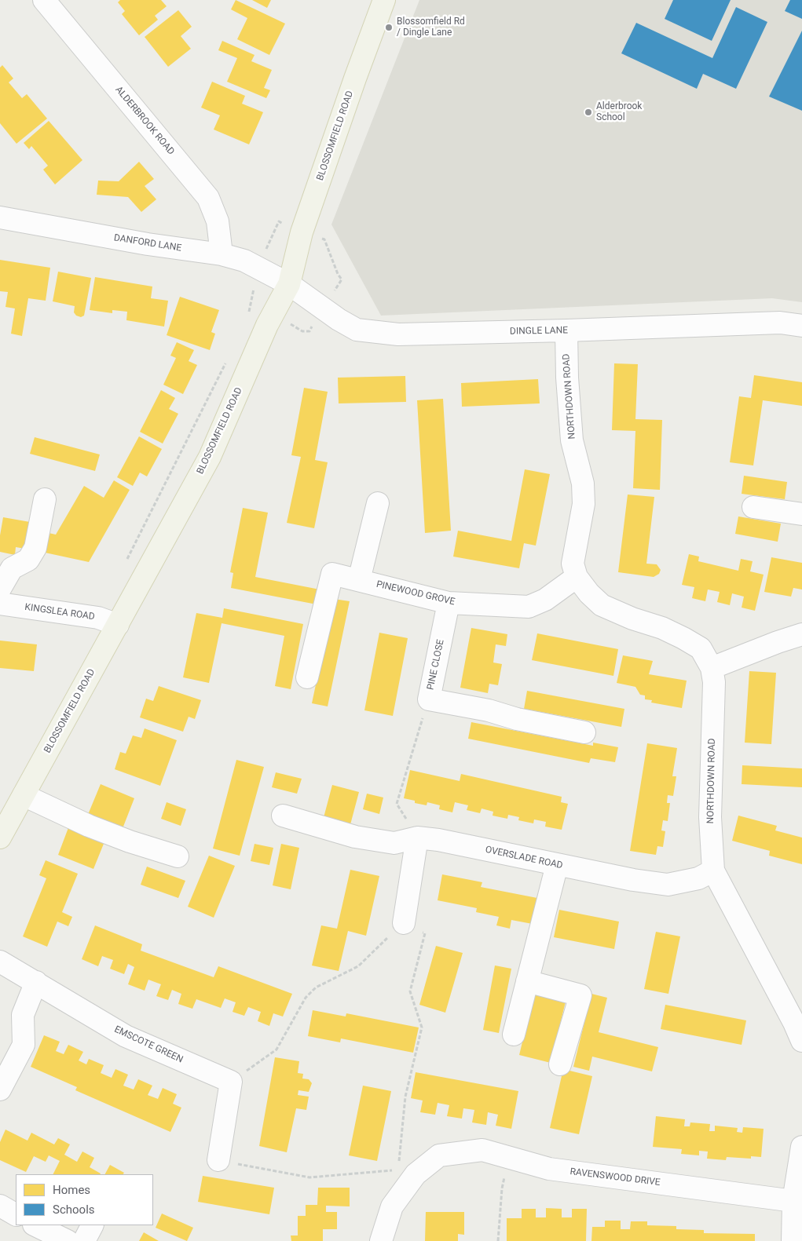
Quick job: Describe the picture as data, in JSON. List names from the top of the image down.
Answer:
{
  "streets": {
    "main road": ["BLOSSOMFIELD ROAD"],
    "street": [
      "ALDERBROOK ROAD",
      "DANFORD LANE",
      "DINGLE LANE",
      "NORTHDOWN ROAD",
      "PINEWOOD GROVE",
      "KINGSLEA ROAD",
      "PINE CLOSE",
      "OVERSLADE ROAD",
      "EMSCOTE GREEN",
      "RAVENSWOOD DRIVE"
    ]
  },
  "crossings": [
    ["ALDERBROOK ROAD", "DANFORD LANE"],
    ["BLOSSOMFIELD ROAD", "DANFORD LANE"],
    ["BLOSSOMFIELD ROAD", "DINGLE LANE"],
    ["BLOSSOMFIELD ROAD", "KINGSLEA ROAD"],
    ["DANFORD LANE", "DINGLE LANE"],
    ["DINGLE LANE", "NORTHDOWN ROAD"],
    ["NORTHDOWN ROAD", "PINEWOOD GROVE"],
    ["NORTHDOWN ROAD", "OVERSLADE ROAD"],
    ["PINEWOOD GROVE", "PINE CLOSE"]
  ],
  "places": ["Blossomfield Rd / Dingle Lane", "Alderbrook School"],
  "legend": ["Homes", "Schools"]
}
